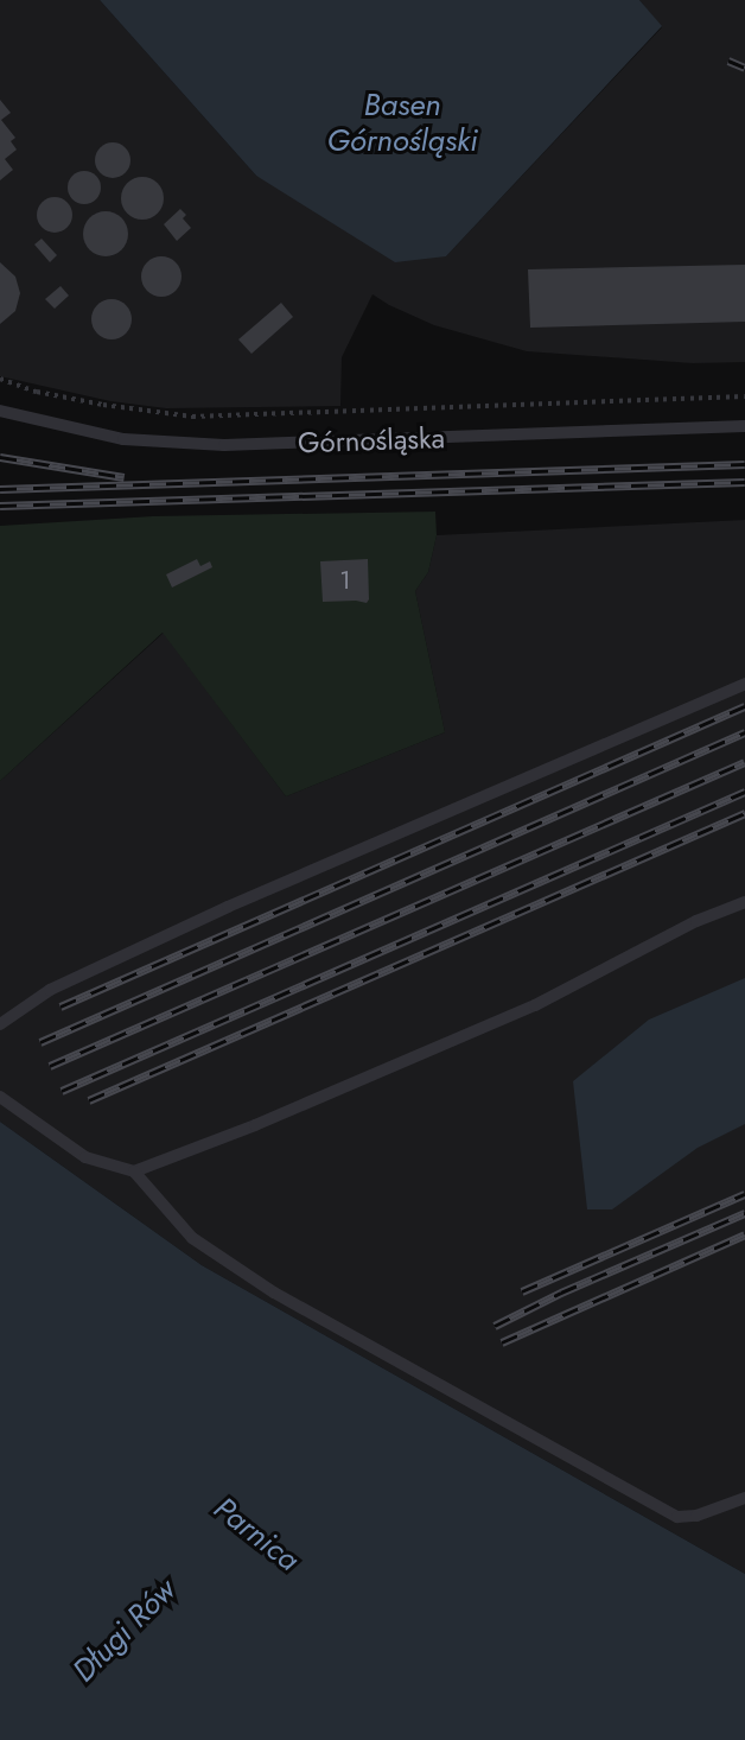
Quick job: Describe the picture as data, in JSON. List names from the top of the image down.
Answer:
{
  "streets": {
    "lane": ["Górnośląska"]
  },
  "water": ["Basen Górnośląski", "Parnica", "Długi Rów"],
  "house_numbers": ["1"]
}
